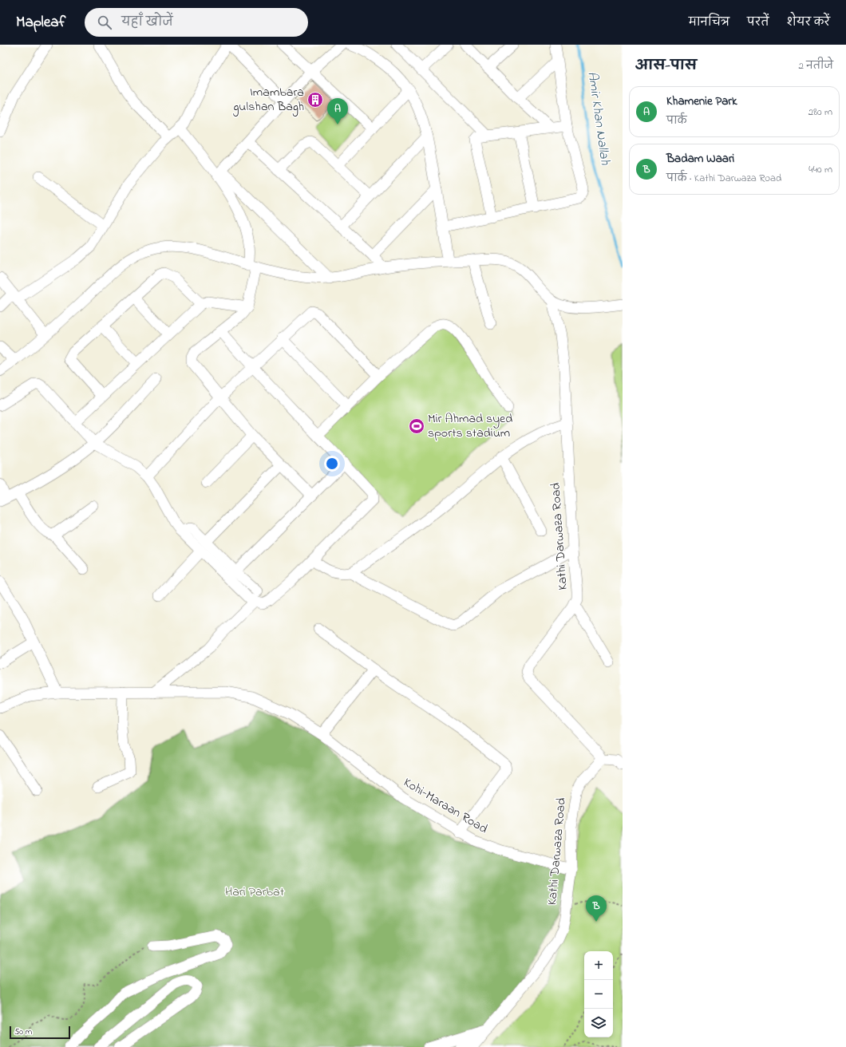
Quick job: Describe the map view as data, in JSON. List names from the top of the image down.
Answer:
{
  "streets": {
    "street": ["Kathi Darwaza Road", "Kohi-Maraan Road"]
  },
  "crossings": [
    ["Kathi Darwaza Road", "Kohi-Maraan Road"]
  ],
  "water": ["Amir Khan Nallah"],
  "parks": ["Hari Parbat"],
  "places": {
    "building": ["Imambara gulshan Bagh"],
    "sports": ["Mir Ahmad syed sports stadium"]
  },
  "scale_bar": "50 m",
  "page": {
    "header": "Mapleaf",
    "search": "यहाँ खोजें",
    "nav": ["मानचित्र", "परतें", "शेयर करें"],
    "heading": ["आस-पास", "2 नतीजे"],
    "list": [
      {
        "mark": "A",
        "name": "Khamenie Park",
        "note": "पार्क",
        "value": "280 m"
      },
      {
        "mark": "B",
        "name": "Badam Waari",
        "note": "पार्क · Kathi Darwaza Road",
        "value": "440 m"
      }
    ],
    "pins": ["A", "B"],
    "map_buttons": ["+", "−"],
    "scale": "50 m"
  }
}
